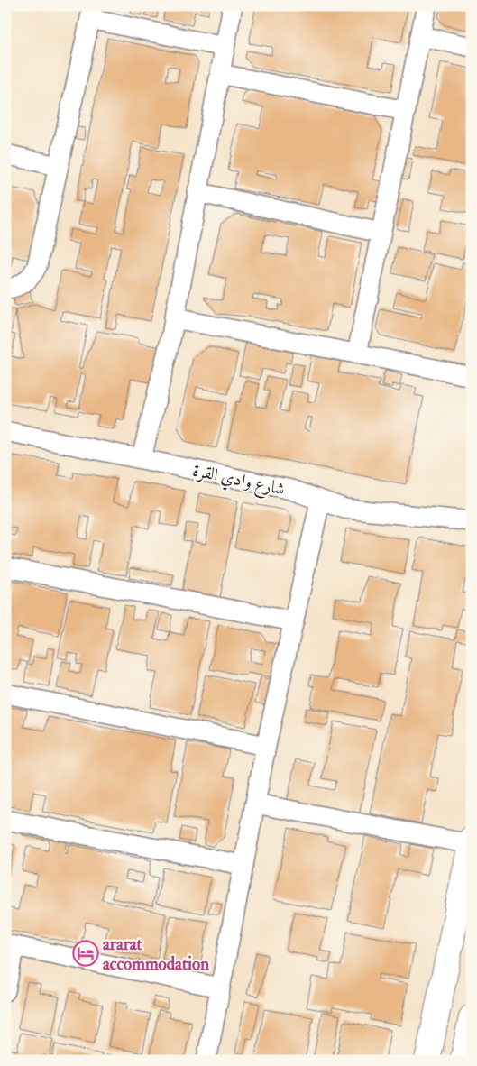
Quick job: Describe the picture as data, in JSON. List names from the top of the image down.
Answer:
{
  "streets": {
    "street": ["شارع وادي القرة"]
  },
  "places": {
    "hotel": ["ararat accommodation"]
  }
}
